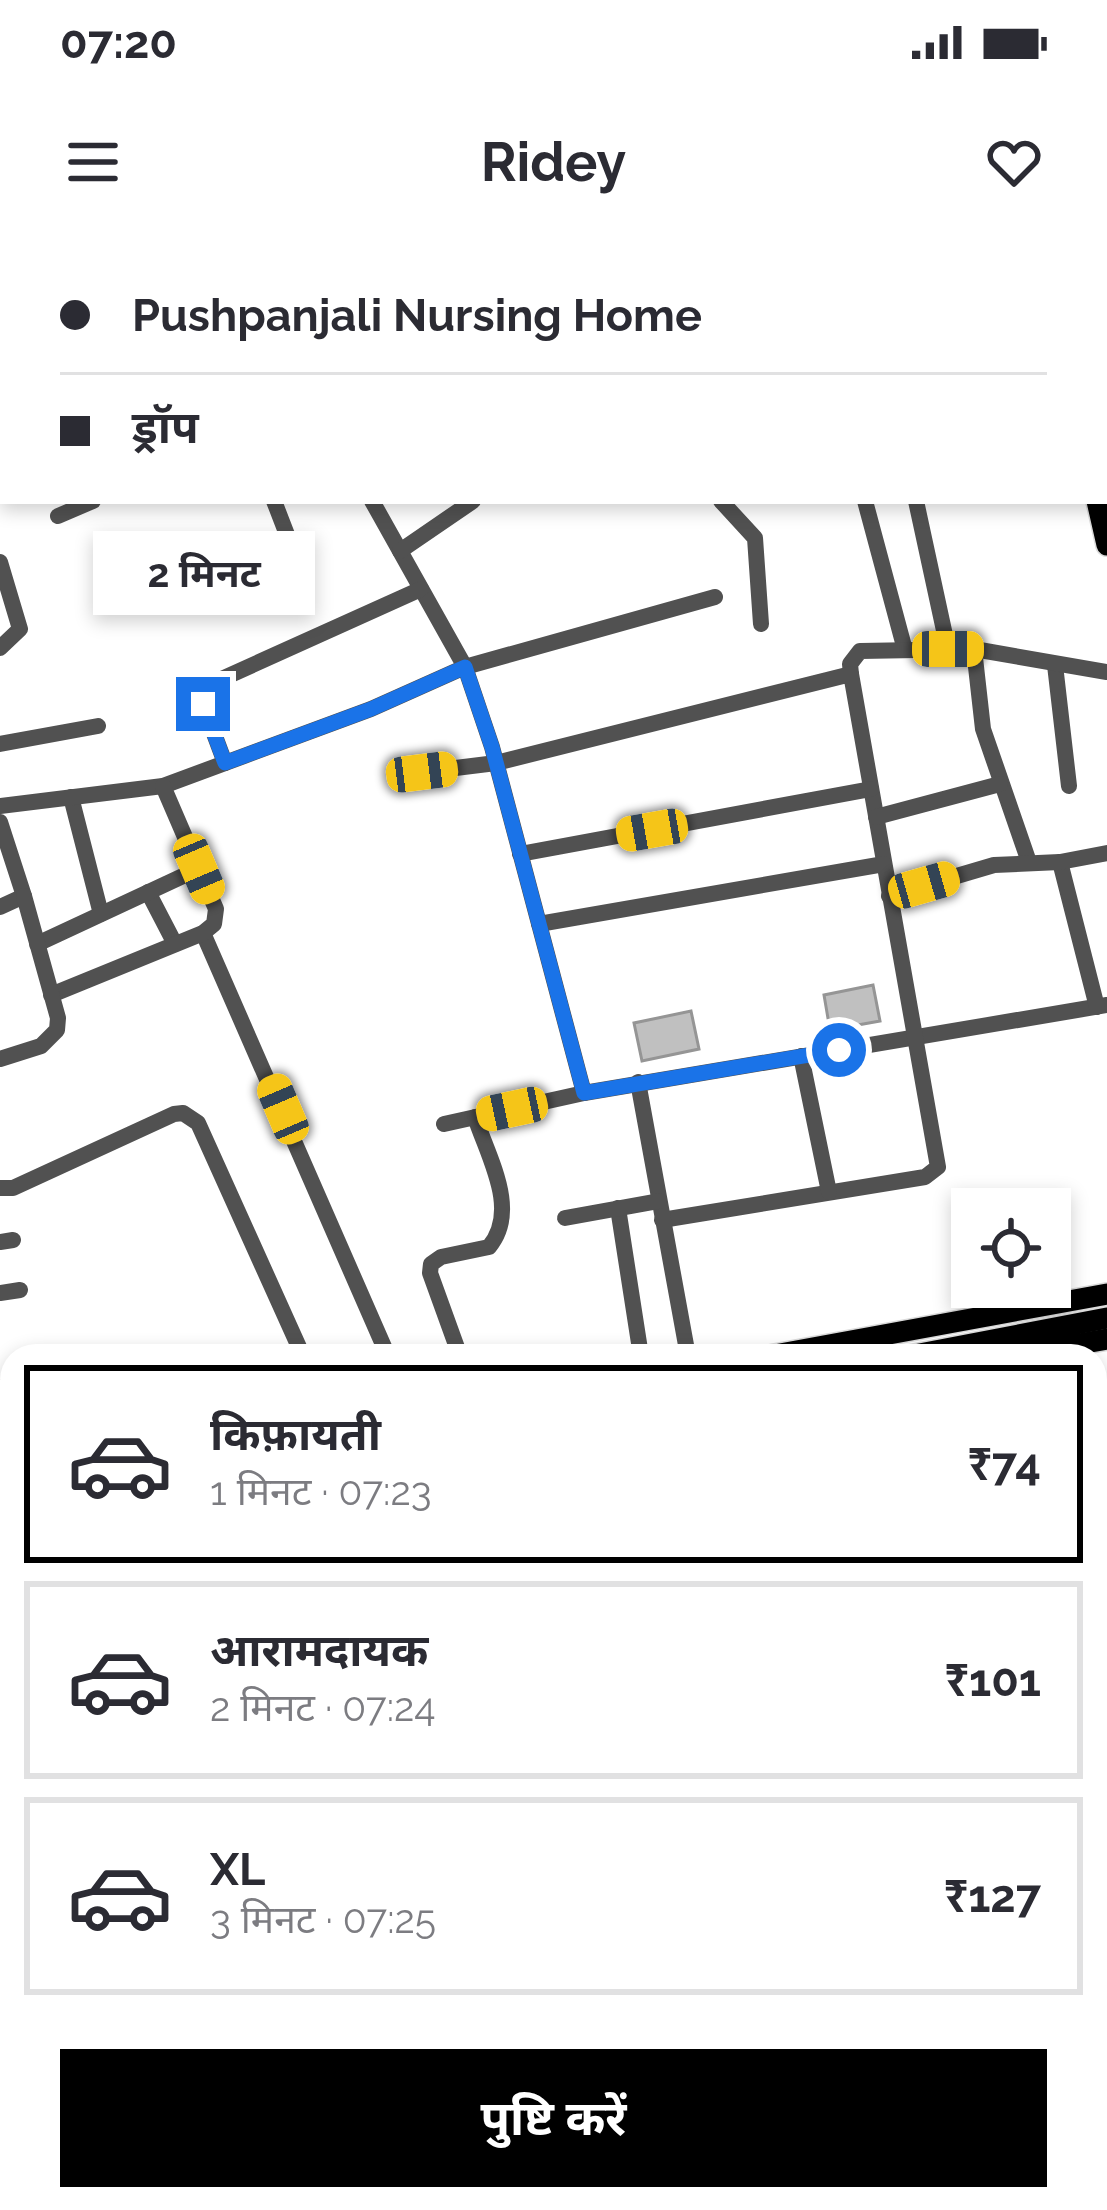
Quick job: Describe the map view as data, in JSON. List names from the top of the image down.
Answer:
{
  "page": {
    "status": "07:20",
    "header": "Ridey",
    "banner": ["Pushpanjali Nursing Home", "ड्रॉप"],
    "bubble": "2 मिनट",
    "list": [
      {
        "name": "किफ़ायती",
        "note": "1 मिनट · 07:23",
        "value": "₹74"
      },
      {
        "name": "आरामदायक",
        "note": "2 मिनट · 07:24",
        "value": "₹101"
      },
      {
        "name": "XL",
        "note": "3 मिनट · 07:25",
        "value": "₹127"
      }
    ],
    "buttons": "पुष्टि करें"
  }
}
